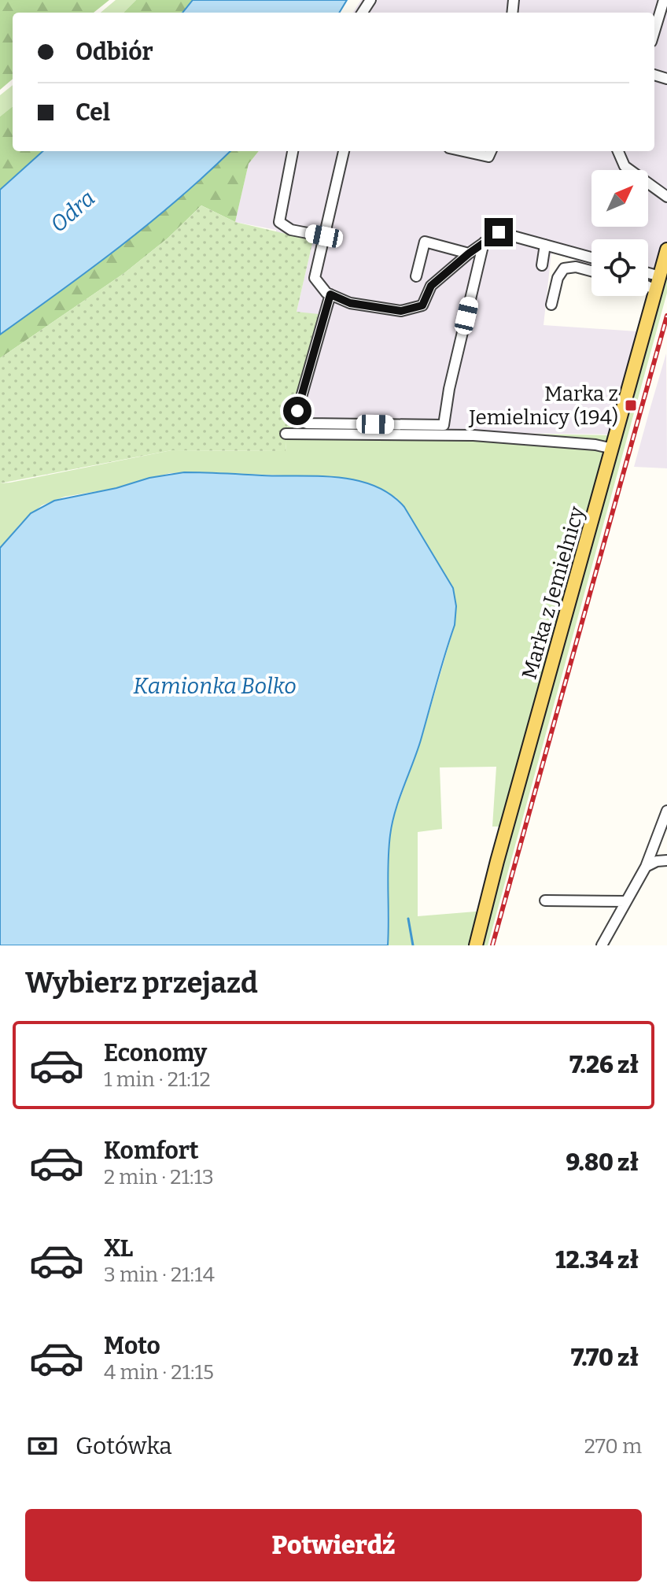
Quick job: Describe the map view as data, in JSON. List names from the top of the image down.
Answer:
{
  "streets": {
    "main road": ["Marka z Jemielnicy"]
  },
  "water": ["Odra", "Kamionka Bolko"],
  "places": {
    "transit": ["Marka z Jemielnicy (194)"]
  },
  "north": "top right",
  "page": {
    "banner": ["Odbiór", "Cel"],
    "heading": "Wybierz przejazd",
    "list": [
      {
        "name": "Economy",
        "note": "1 min · 21:12",
        "value": "7.26 zł"
      },
      {
        "name": "Komfort",
        "note": "2 min · 21:13",
        "value": "9.80 zł"
      },
      {
        "name": "XL",
        "note": "3 min · 21:14",
        "value": "12.34 zł"
      },
      {
        "name": "Moto",
        "note": "4 min · 21:15",
        "value": "7.70 zł"
      }
    ],
    "pay": ["Gotówka", "270 m"],
    "buttons": "Potwierdź"
  }
}
